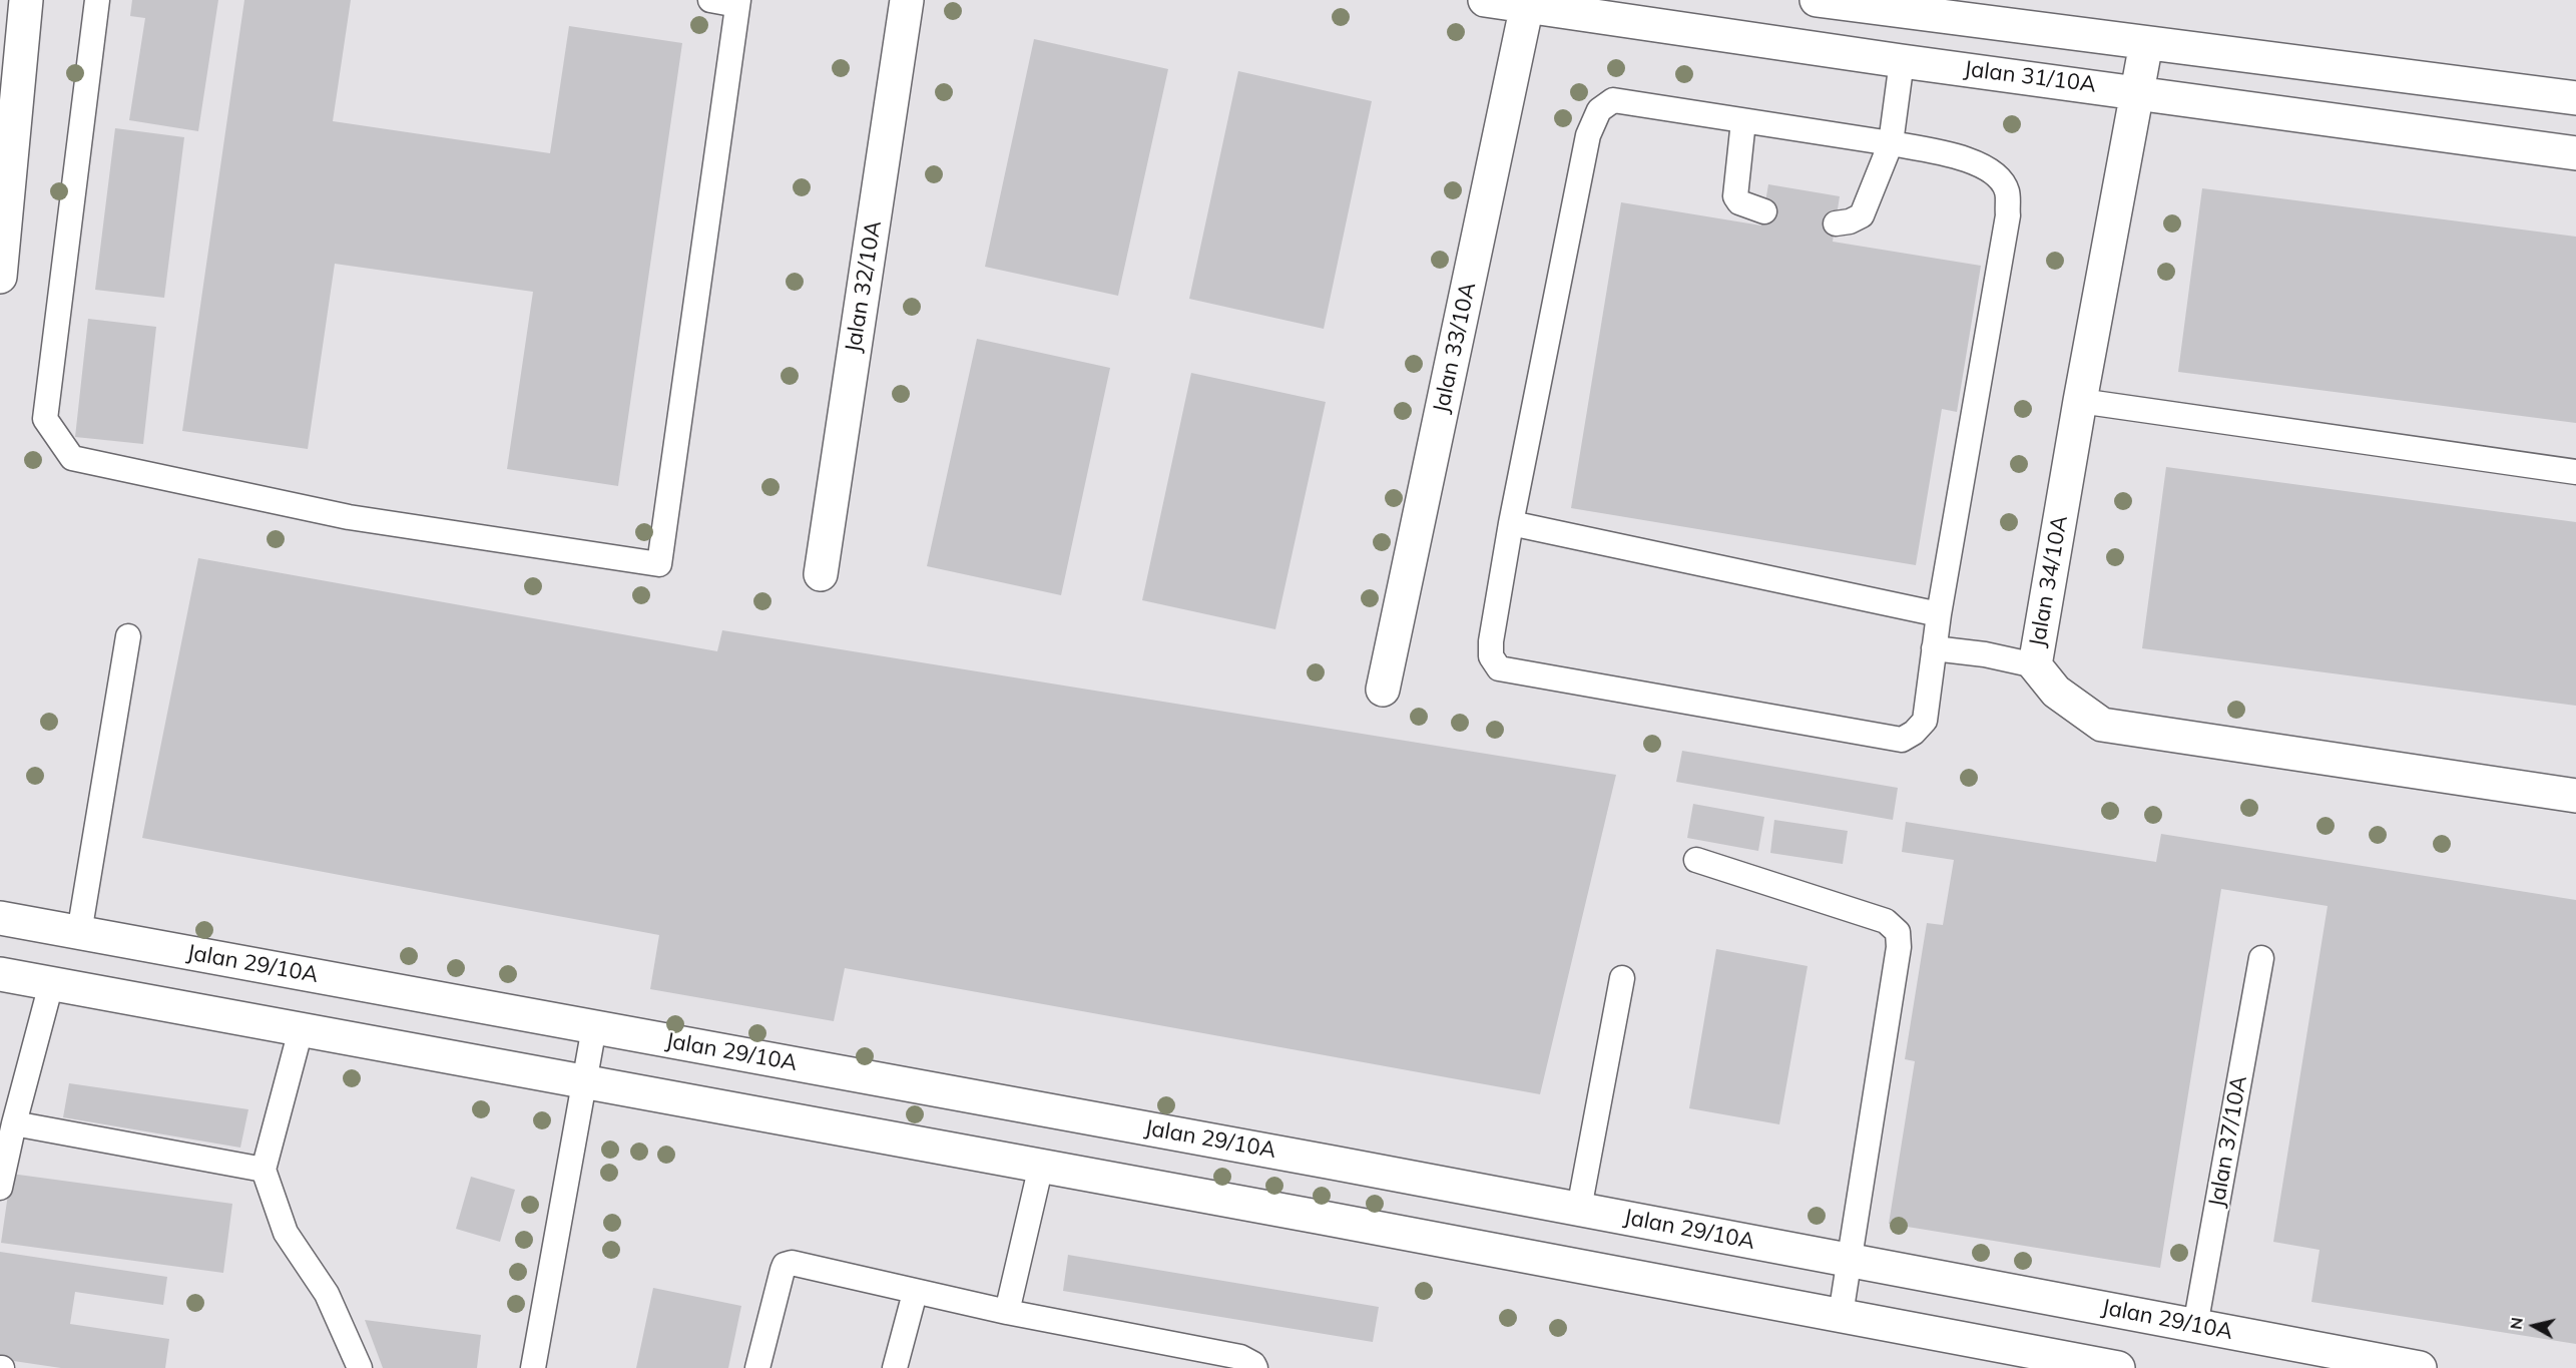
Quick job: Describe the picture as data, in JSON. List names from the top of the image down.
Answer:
{
  "streets": {
    "street": [
      "Jalan 31/10A",
      "Jalan 32/10A",
      "Jalan 33/10A",
      "Jalan 34/10A",
      "Jalan 29/10A"
    ],
    "lane": ["Jalan 37/10A"]
  },
  "crossings": [
    ["Jalan 31/10A", "Jalan 33/10A"],
    ["Jalan 31/10A", "Jalan 34/10A"],
    ["Jalan 29/10A", "Jalan 37/10A"]
  ],
  "north": "left"
}
